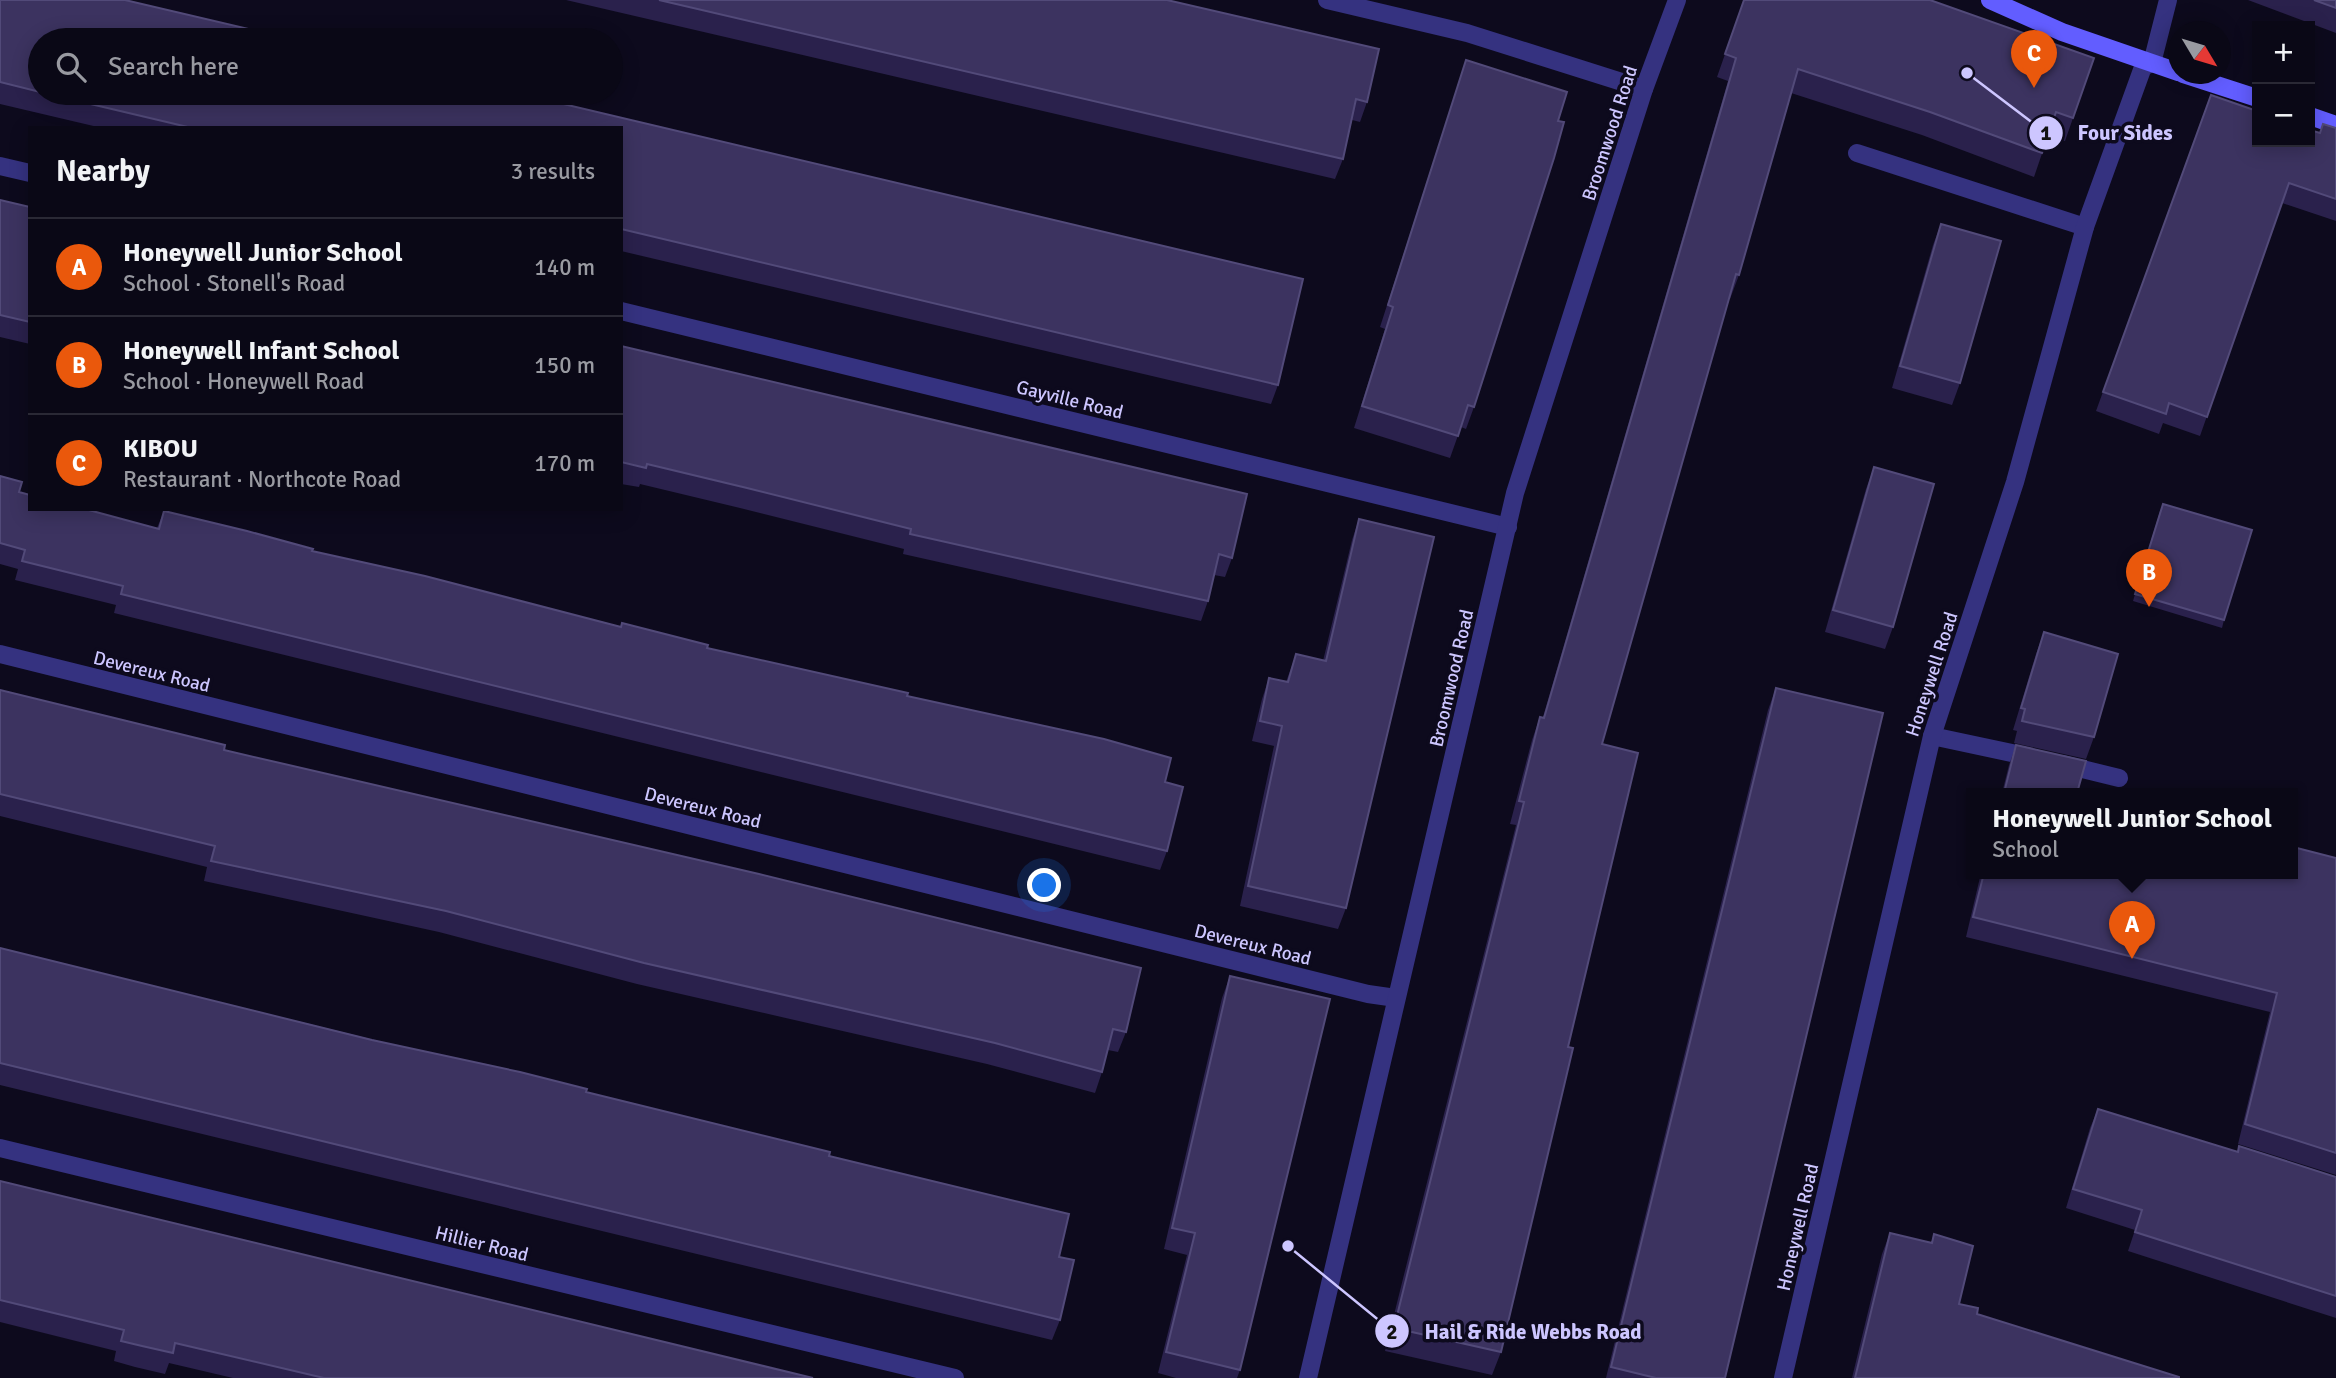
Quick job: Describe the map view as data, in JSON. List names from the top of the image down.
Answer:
{
  "streets": {
    "street": [
      "Broomwood Road",
      "Gayville Road",
      "Devereux Road",
      "Honeywell Road",
      "Hillier Road"
    ]
  },
  "crossings": [
    ["Broomwood Road", "Gayville Road"],
    ["Broomwood Road", "Devereux Road"]
  ],
  "places": ["Four Sides", "Hail & Ride Webbs Road"],
  "north": "bottom right",
  "page": {
    "map_buttons": ["+", "−"],
    "search": "Search here",
    "pins": ["C", "B", "A"],
    "heading": ["Nearby", "3 results"],
    "list": [
      {
        "mark": "A",
        "name": "Honeywell Junior School",
        "note": "School · Stonell's Road",
        "value": "140 m"
      },
      {
        "mark": "B",
        "name": "Honeywell Infant School",
        "note": "School · Honeywell Road",
        "value": "150 m"
      },
      {
        "mark": "C",
        "name": "KIBOU",
        "note": "Restaurant · Northcote Road",
        "value": "170 m"
      }
    ],
    "popup": ["Honeywell Junior School", "School"]
  }
}
